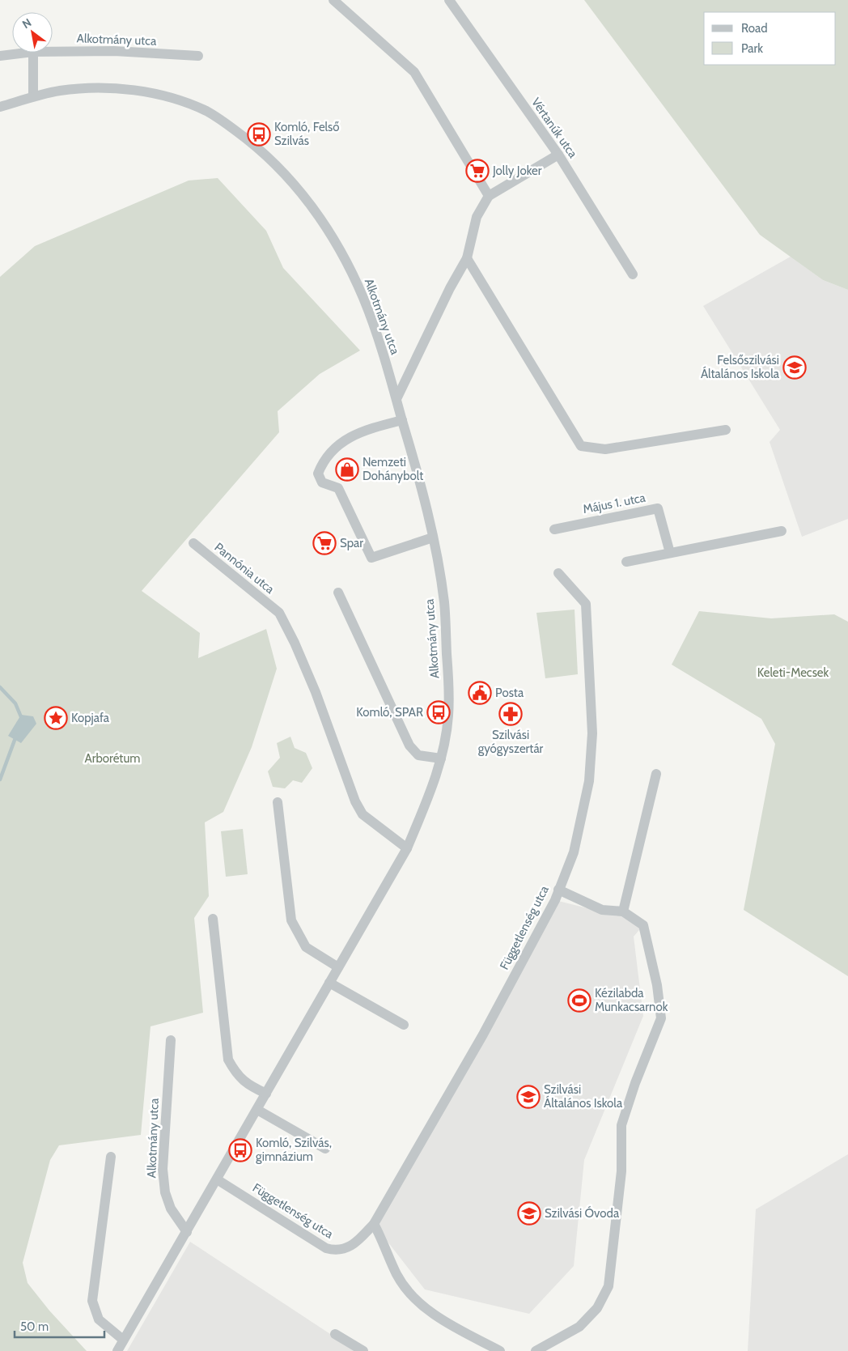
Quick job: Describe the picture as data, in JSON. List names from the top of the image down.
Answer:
{
  "streets": {
    "street": [
      "Alkotmány utca",
      "Vértanúk utca",
      "Május 1. utca",
      "Pannónia utca",
      "Függetlenség utca"
    ]
  },
  "crossings": [
    ["Alkotmány utca", "Pannónia utca"],
    ["Alkotmány utca", "Függetlenség utca"]
  ],
  "parks": ["Keleti-Mecsek", "Arborétum"],
  "places": {
    "bus stop": ["Komló, Felső Szilvás", "Komló, SPAR", "Komló, Szilvás, gimnázium"],
    "supermarket": ["Jolly Joker", "Spar"],
    "school or university": ["Felsőszilvási Általános Iskola", "Szilvási Általános Iskola", "Szilvási Óvoda"],
    "shop": ["Nemzeti Dohánybolt"],
    "public building": ["Posta"],
    "pharmacy": ["Szilvási gyógyszertár"],
    "place": ["Kopjafa"],
    "sports": ["Kézilabda Munkacsarnok"]
  },
  "legend": ["Road", "Park"],
  "scale_bar": "50 m",
  "north": "top left"
}
